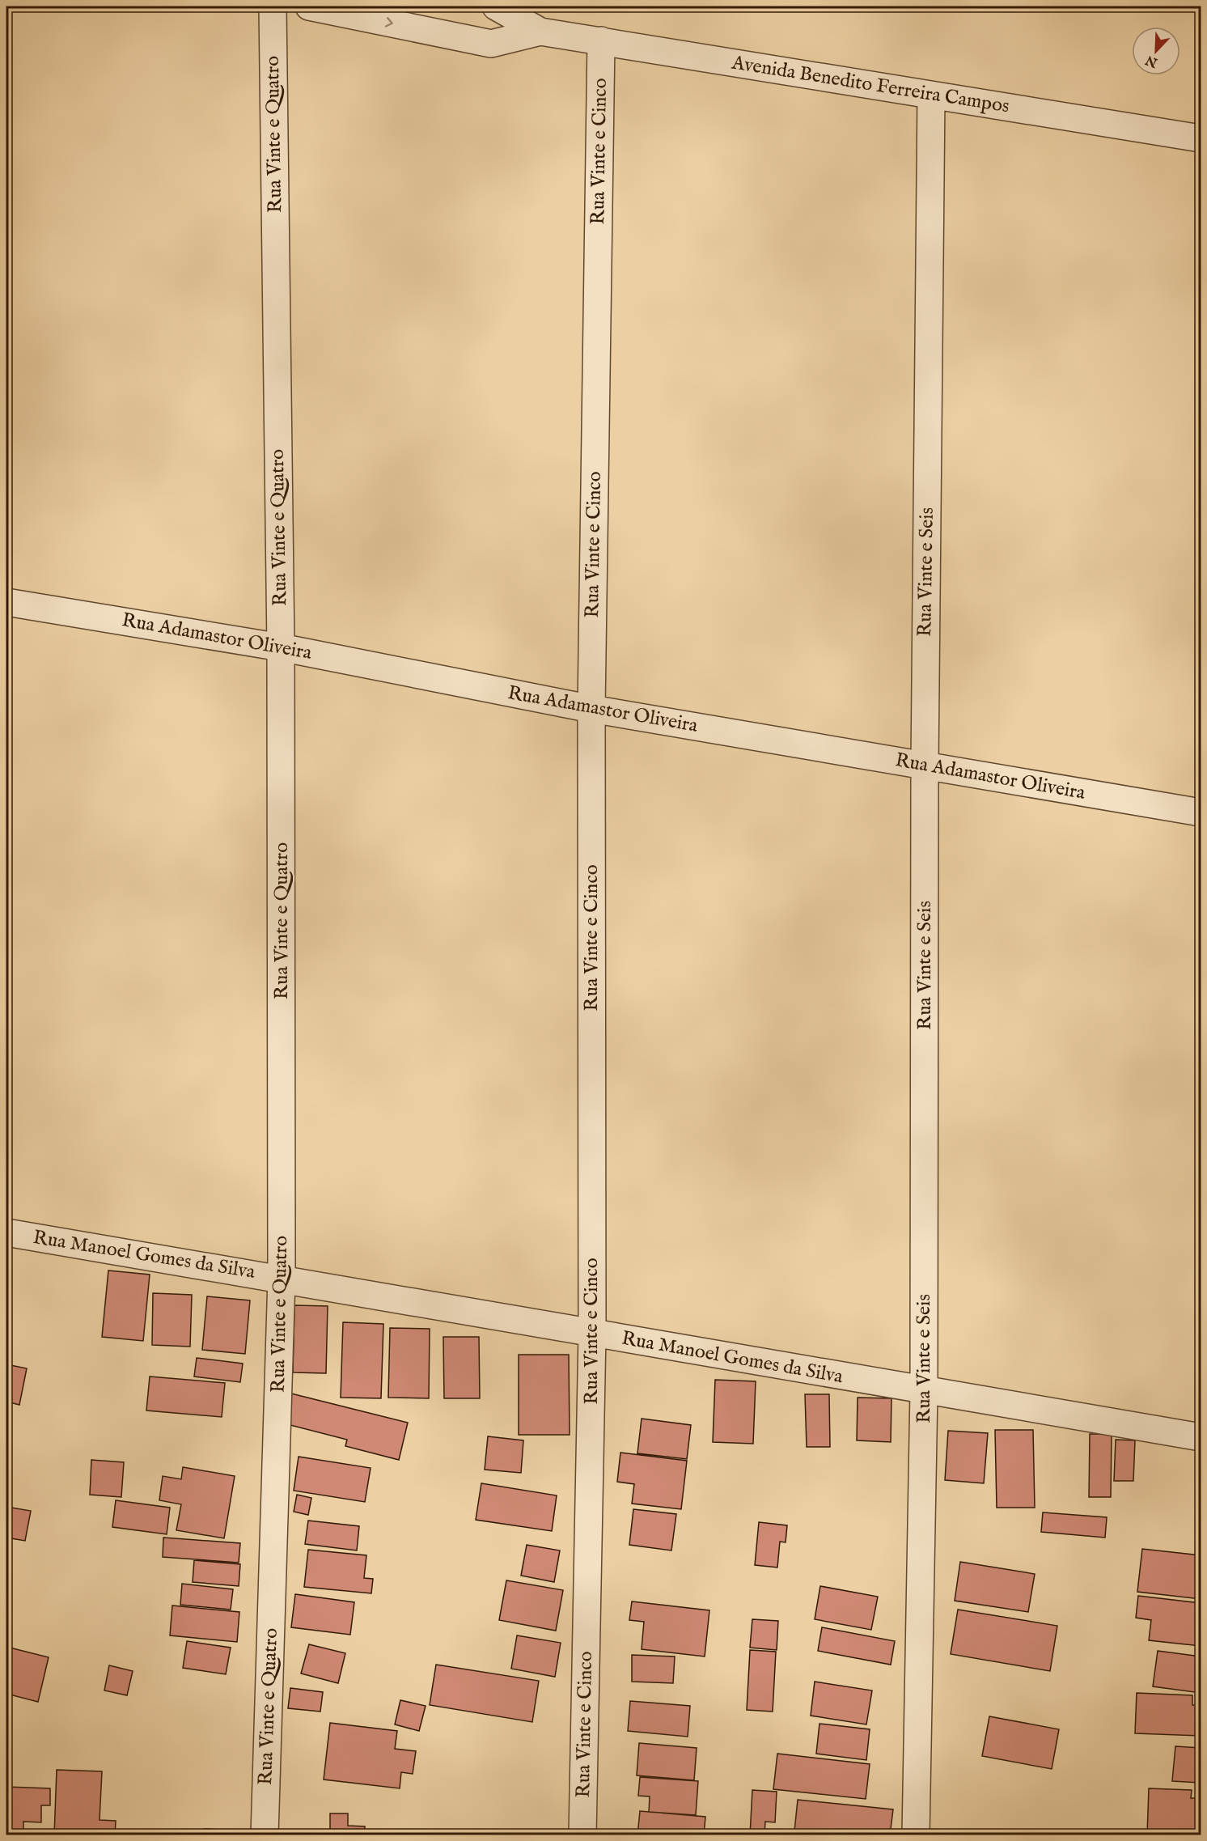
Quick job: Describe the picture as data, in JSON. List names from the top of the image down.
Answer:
{
  "streets": {
    "street": [
      "Avenida Benedito Ferreira Campos",
      "Rua Vinte e Quatro",
      "Rua Vinte e Cinco",
      "Rua Vinte e Seis",
      "Rua Adamastor Oliveira",
      "Rua Manoel Gomes da Silva"
    ]
  },
  "crossings": [
    ["Avenida Benedito Ferreira Campos", "Rua Vinte e Cinco"],
    ["Avenida Benedito Ferreira Campos", "Rua Vinte e Seis"],
    ["Rua Vinte e Quatro", "Rua Adamastor Oliveira"],
    ["Rua Vinte e Quatro", "Rua Manoel Gomes da Silva"],
    ["Rua Vinte e Cinco", "Rua Adamastor Oliveira"],
    ["Rua Vinte e Cinco", "Rua Manoel Gomes da Silva"],
    ["Rua Vinte e Seis", "Rua Adamastor Oliveira"],
    ["Rua Vinte e Seis", "Rua Manoel Gomes da Silva"]
  ],
  "north": "bottom left"
}
